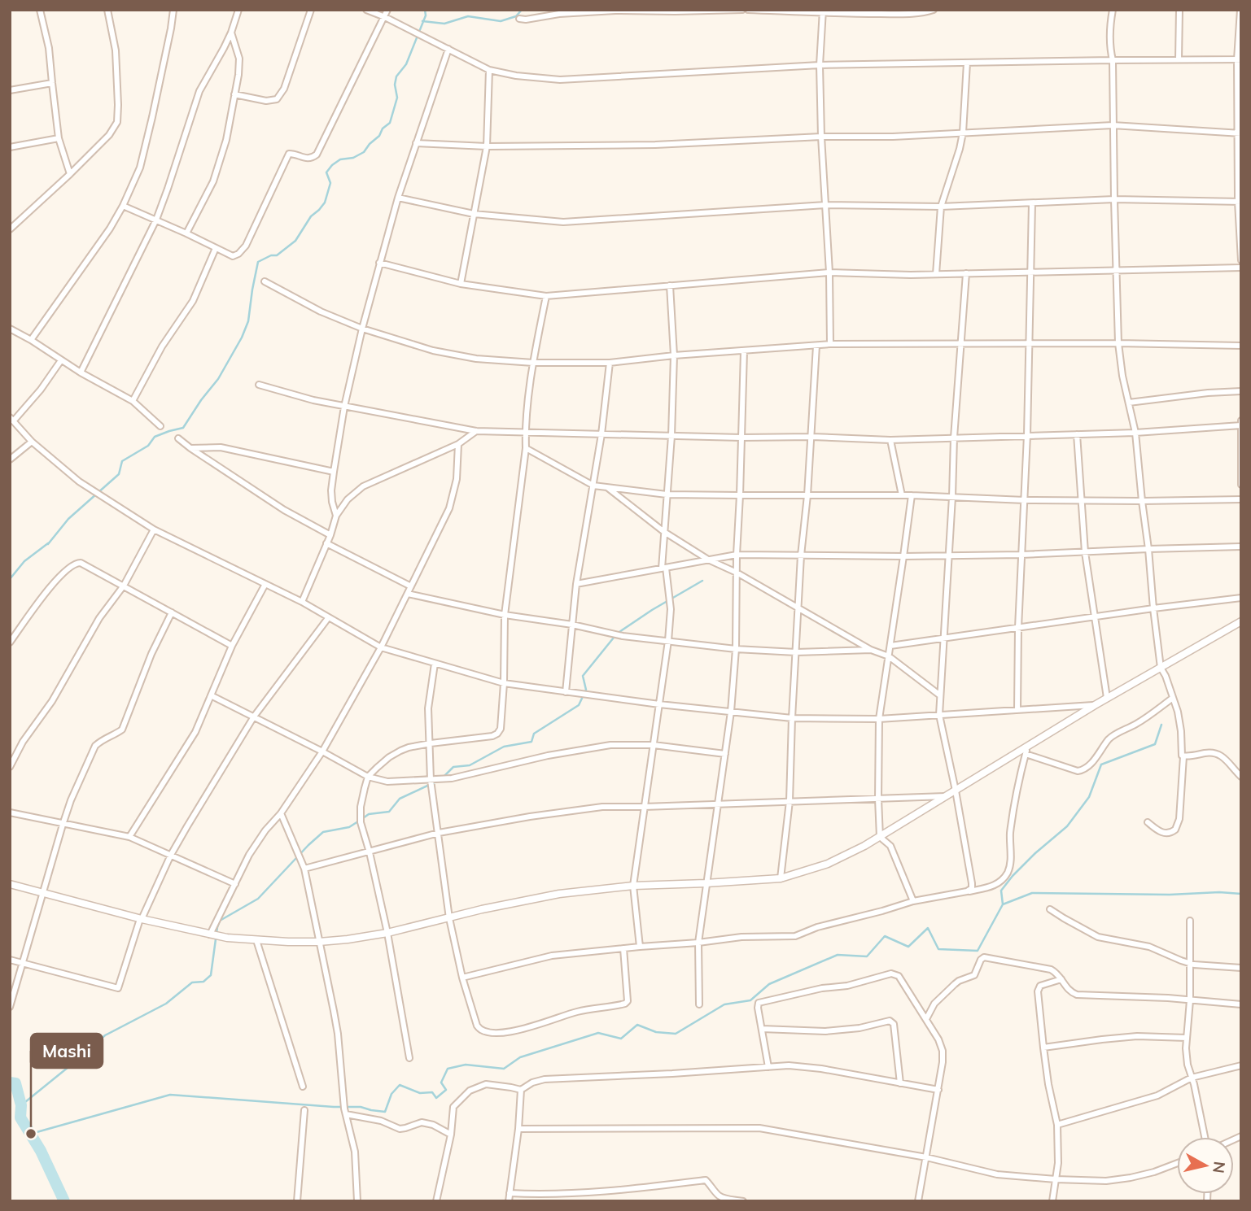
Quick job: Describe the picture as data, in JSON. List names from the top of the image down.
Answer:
{
  "places": ["Mashi"],
  "north": "right"
}
